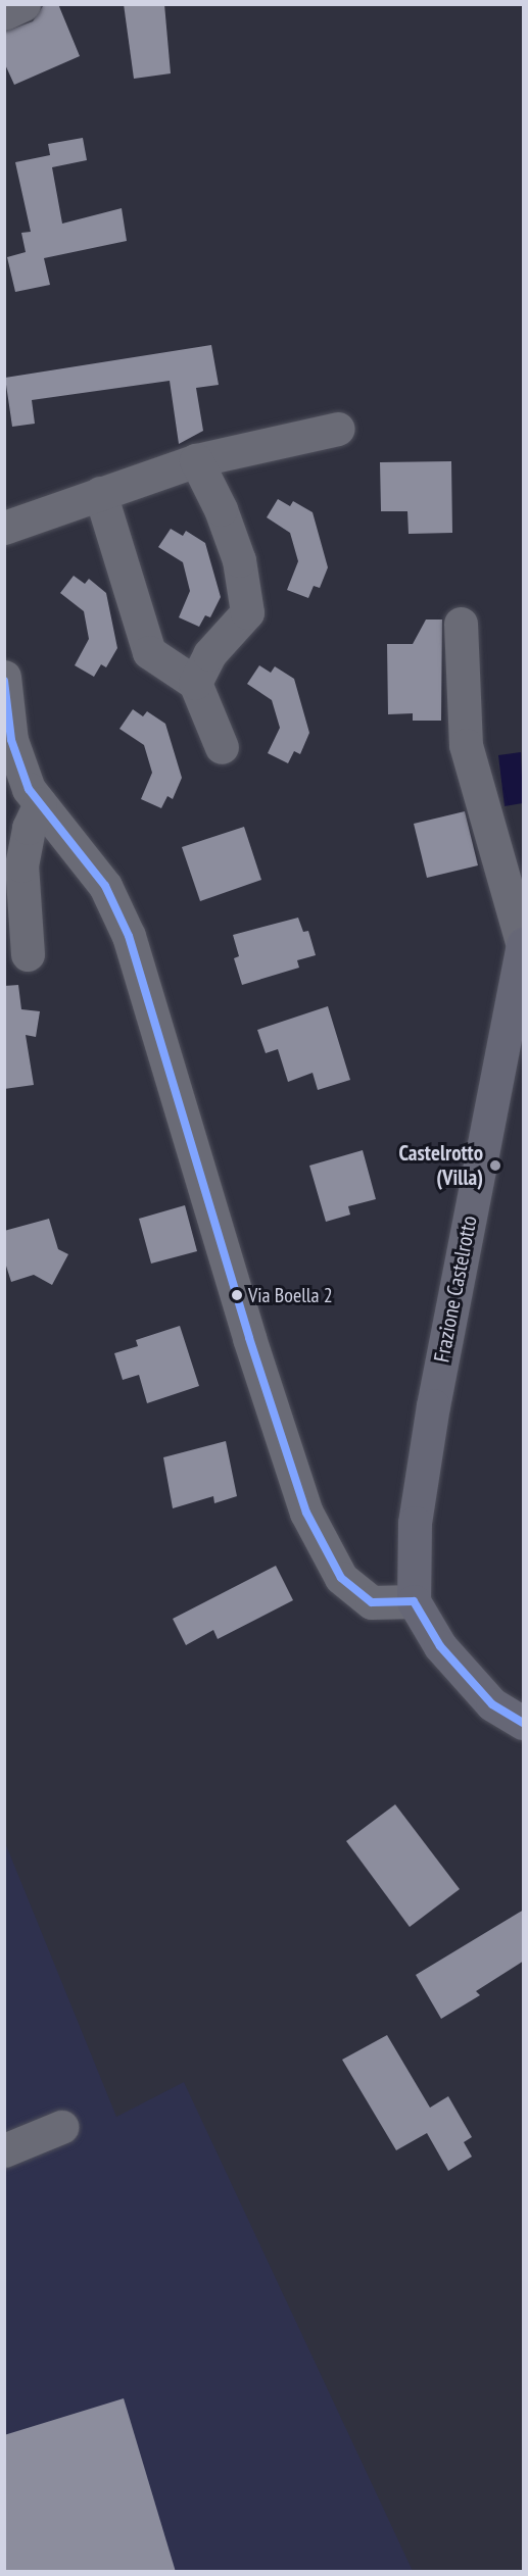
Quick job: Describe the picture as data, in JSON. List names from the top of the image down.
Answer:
{
  "streets": {
    "main road": ["Frazione Castelrotto"]
  },
  "places": ["Castelrotto (Villa)", "Via Boella 2"]
}
